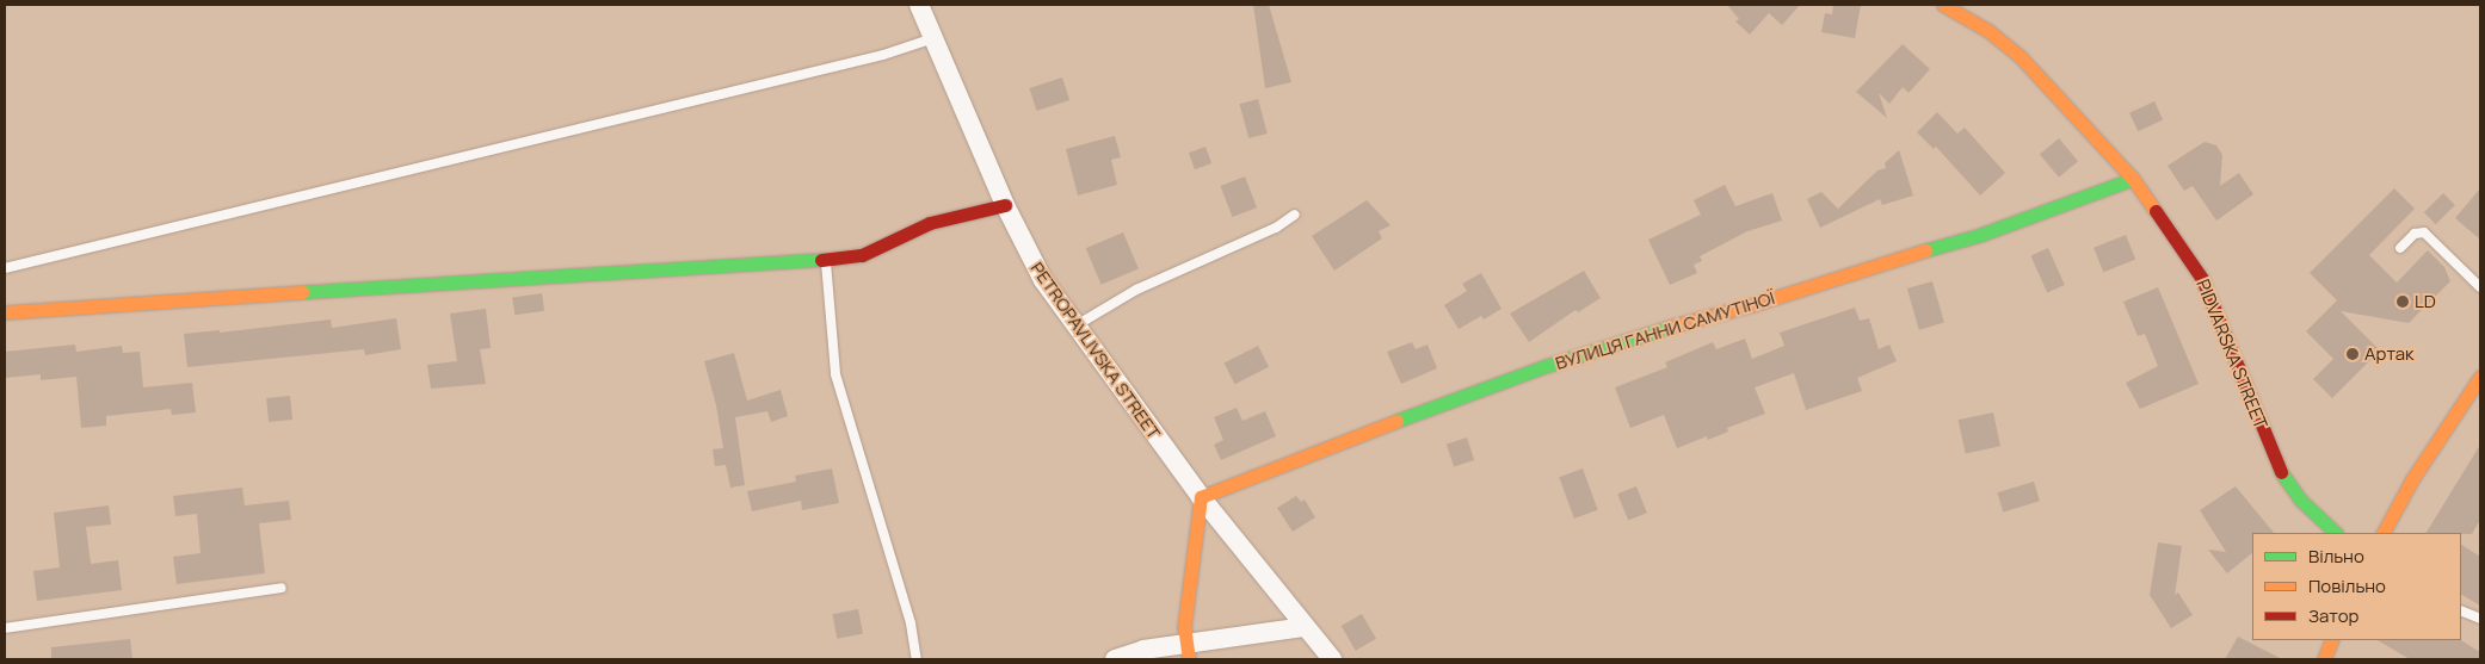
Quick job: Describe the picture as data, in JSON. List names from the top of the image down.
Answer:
{
  "streets": {
    "street": ["ВУЛИЦЯ ГАННИ САМУТІНОЇ", "PETROPAVLIVSKA STREET", "PIDVARSKA STREET"]
  },
  "crossings": [
    ["ВУЛИЦЯ ГАННИ САМУТІНОЇ", "PETROPAVLIVSKA STREET"],
    ["ВУЛИЦЯ ГАННИ САМУТІНОЇ", "PIDVARSKA STREET"]
  ],
  "places": ["LD", "Артак"],
  "legend": ["Вільно", "Повільно", "Затор"]
}
